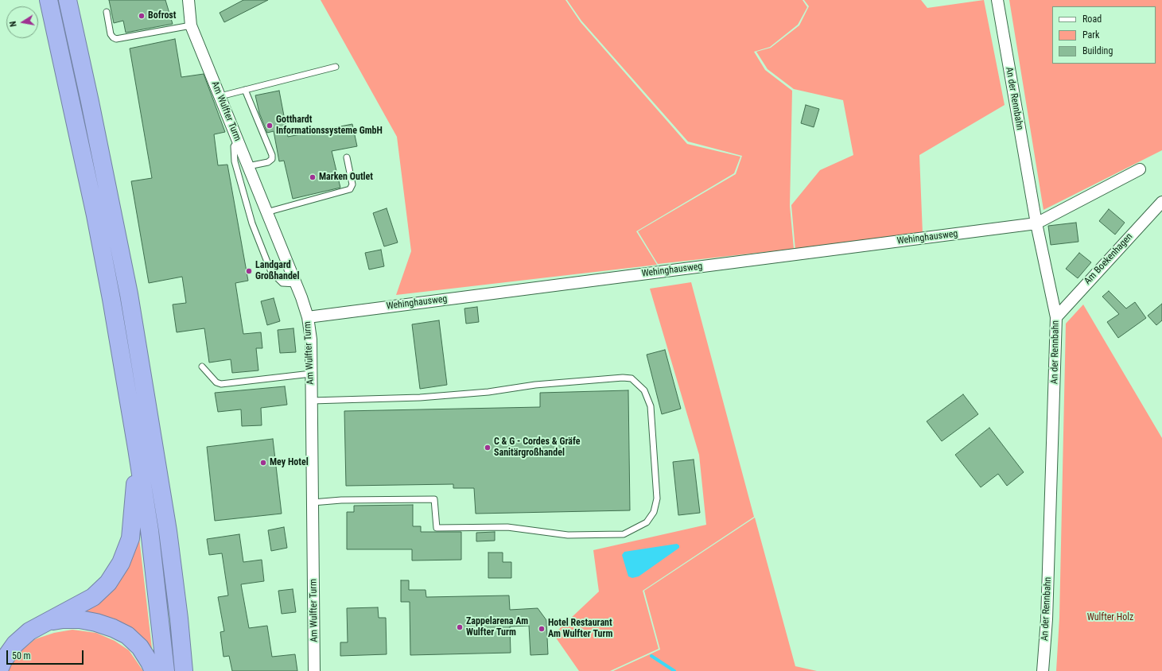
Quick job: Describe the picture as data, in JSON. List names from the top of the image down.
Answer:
{
  "streets": {
    "street": [
      "An der Rennbahn",
      "Am Wulfter Turm",
      "Wehinghausweg",
      "Am Boekenhagen"
    ]
  },
  "crossings": [
    ["An der Rennbahn", "Wehinghausweg"],
    ["An der Rennbahn", "Am Boekenhagen"],
    ["Am Wulfter Turm", "Wehinghausweg"]
  ],
  "parks": ["Wulfter Holz"],
  "places": [
    "Bofrost",
    "Gotthardt Informationssysteme GmbH",
    "Marken Outlet",
    "Landgard Großhandel",
    "C & G - Cordes & Gräfe Sanitärgroßhandel",
    "Mey Hotel",
    "Zappelarena Am Wulfter Turm",
    "Hotel Restaurant Am Wulfter Turm"
  ],
  "legend": ["Road", "Park", "Building"],
  "scale_bar": "50 m",
  "north": "left"
}
